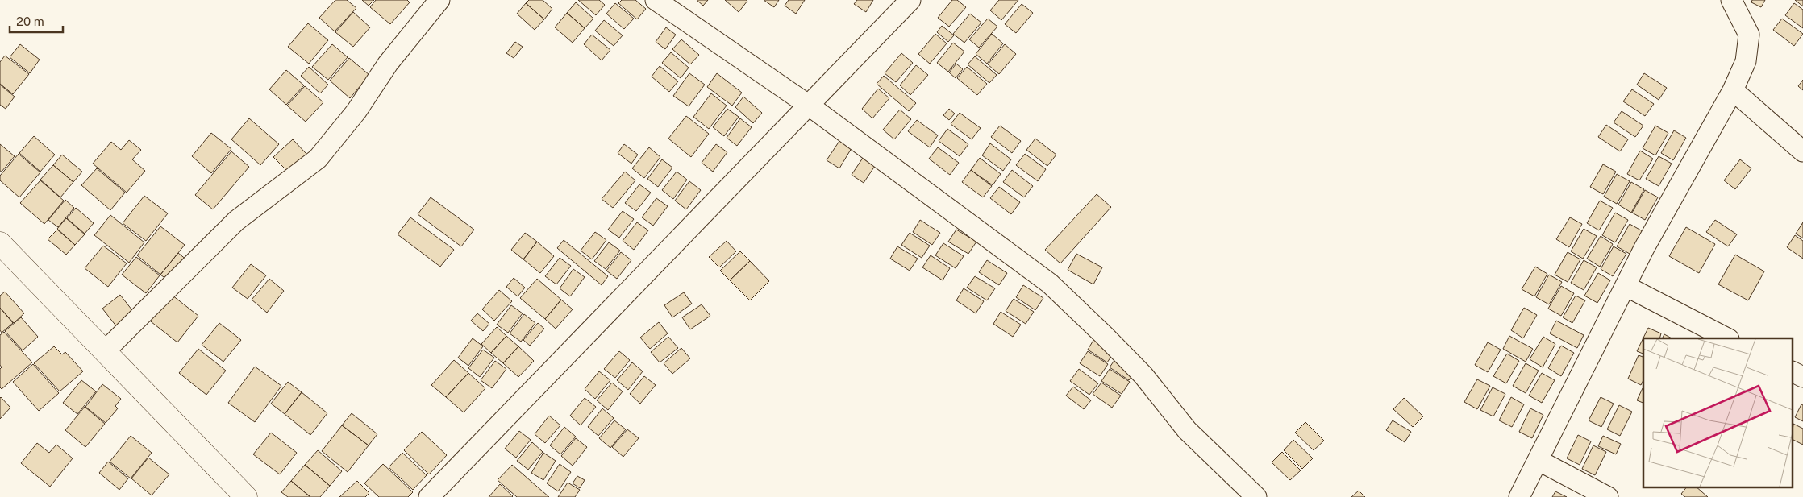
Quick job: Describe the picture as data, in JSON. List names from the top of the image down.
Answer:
{
  "scale_bar": "20 m"
}
